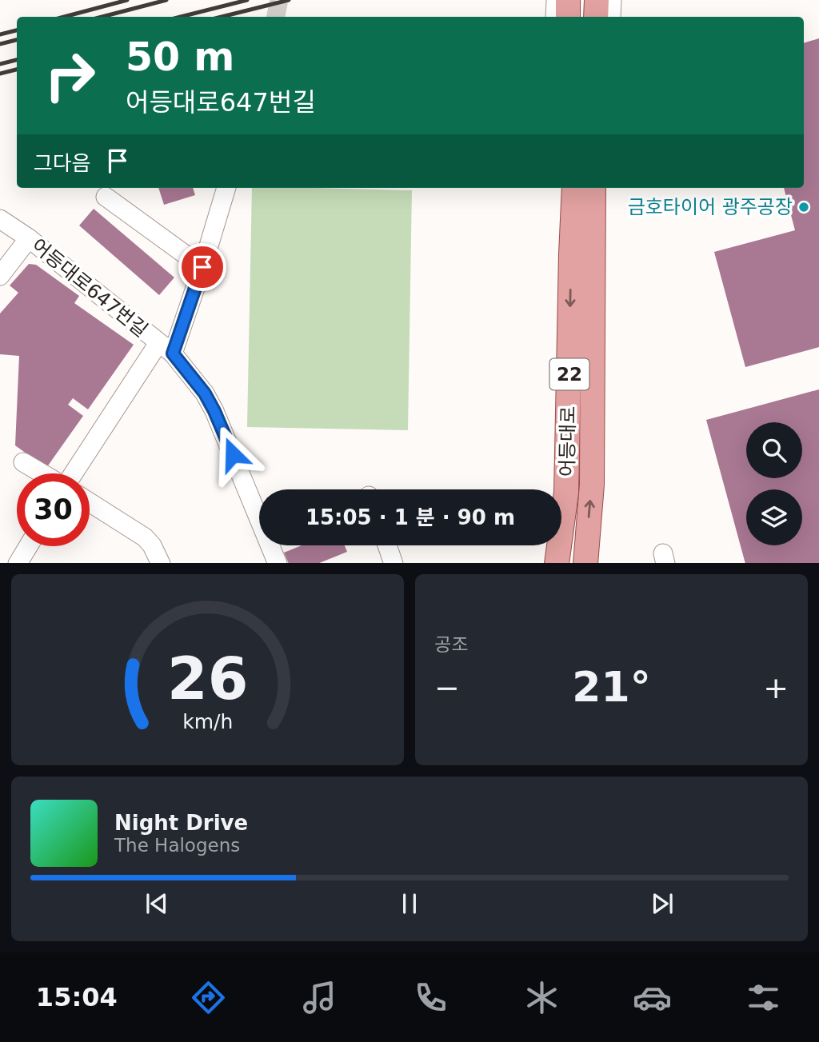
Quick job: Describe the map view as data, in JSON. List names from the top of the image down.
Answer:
{
  "streets": {
    "main road": ["22", "어등대로"],
    "street": ["어등대로647번길"]
  },
  "places": ["금호타이어 광주공장"],
  "page": {
    "turn": ["50 m", "어등대로647번길"],
    "then": "그다음",
    "limit": "30",
    "trip": "15:05 · 1 분 · 90 m",
    "tile": "공조",
    "heat": ["−", "21°", "+"],
    "song": ["Night Drive", "The Halogens"],
    "tabs": "15:04",
    "gauge": ["26", "km/h"]
  }
}
